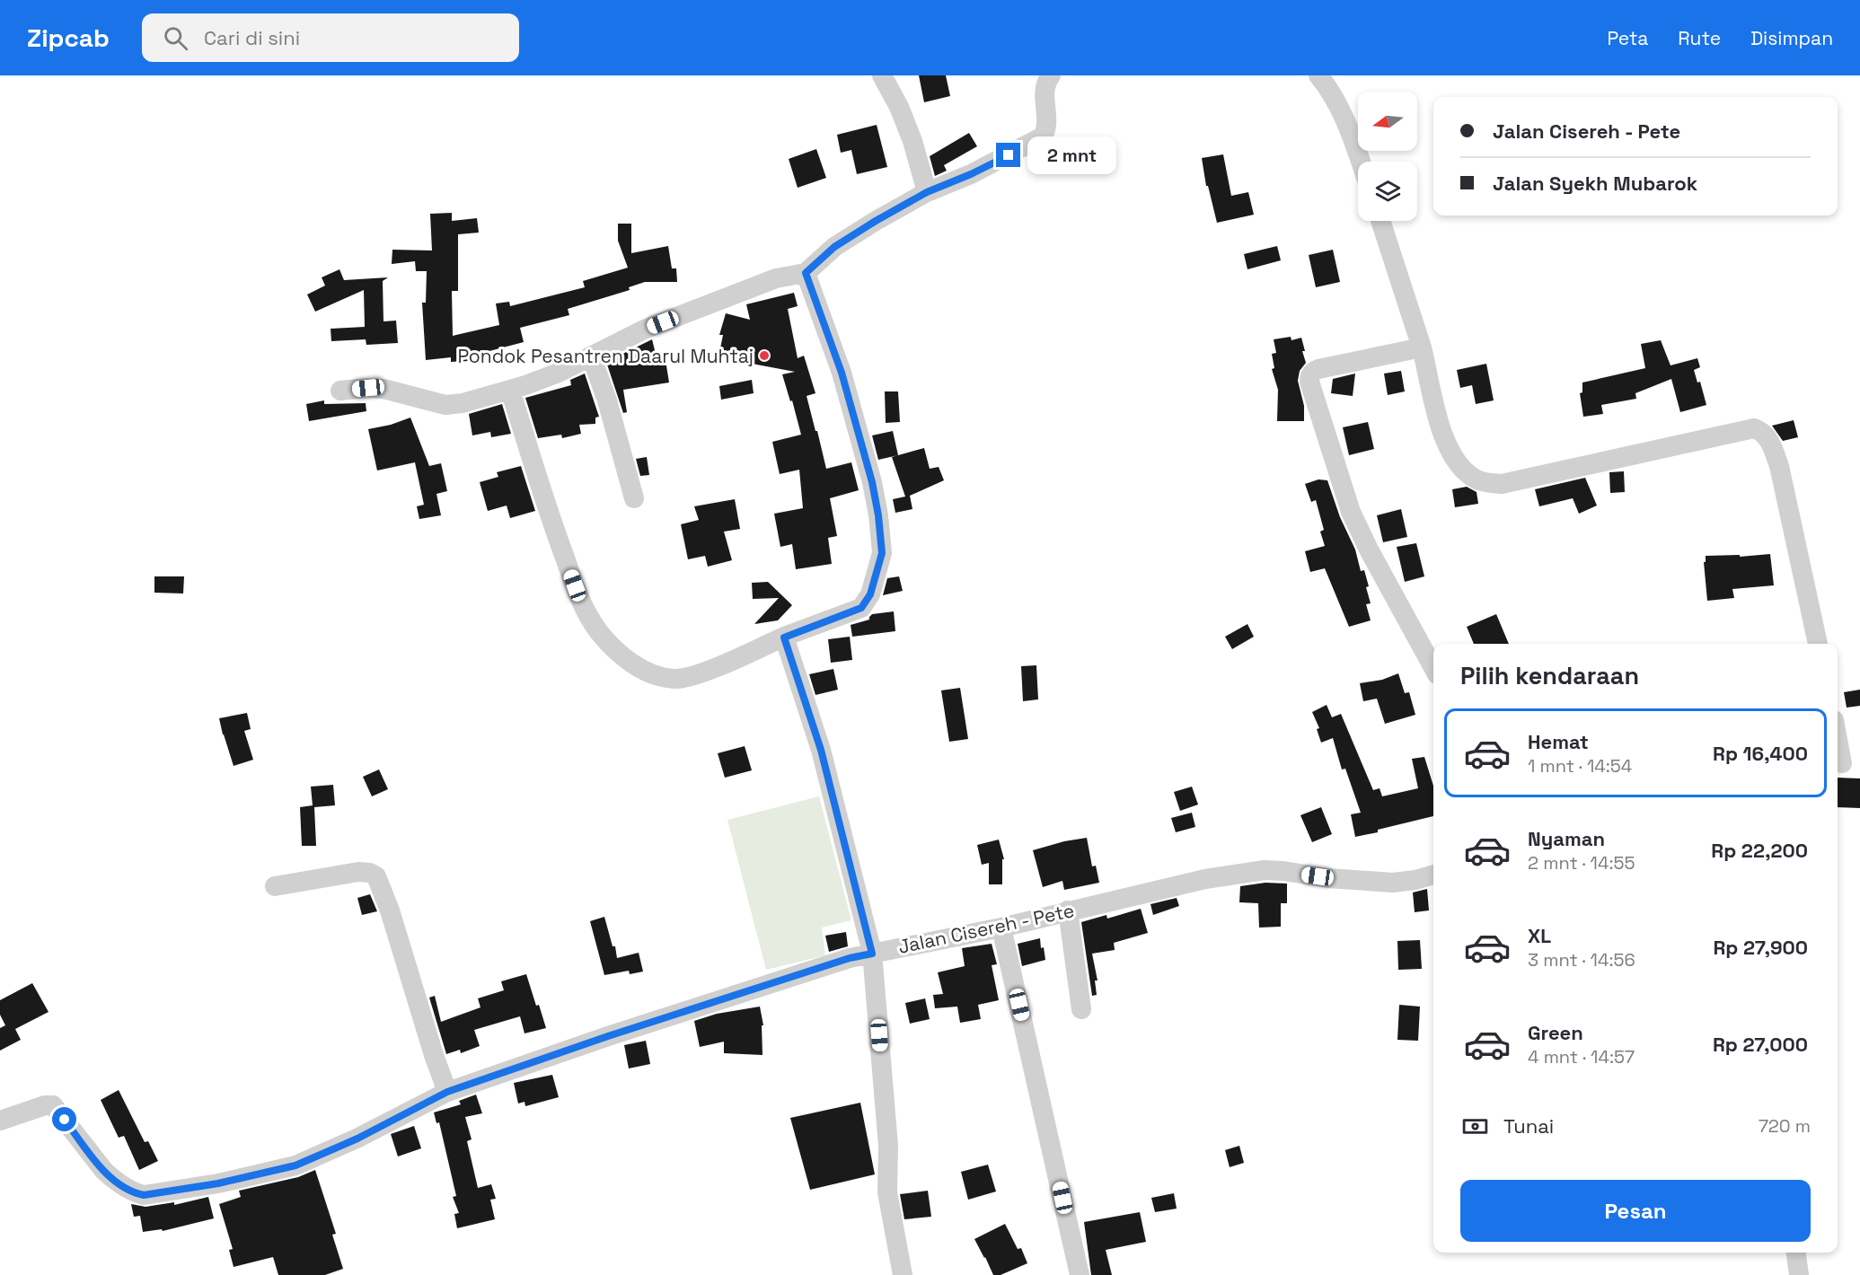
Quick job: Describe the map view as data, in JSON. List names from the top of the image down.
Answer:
{
  "streets": {
    "street": ["Jalan Cisereh - Pete"]
  },
  "places": ["Pondok Pesantren Daarul Muhtaj"],
  "north": "left",
  "page": {
    "header": "Zipcab",
    "search": "Cari di sini",
    "nav": ["Peta", "Rute", "Disimpan"],
    "banner": ["Jalan Cisereh - Pete", "Jalan Syekh Mubarok"],
    "bubble": "2 mnt",
    "heading": "Pilih kendaraan",
    "list": [
      {
        "name": "Hemat",
        "note": "1 mnt · 14:54",
        "value": "Rp 16,400"
      },
      {
        "name": "Nyaman",
        "note": "2 mnt · 14:55",
        "value": "Rp 22,200"
      },
      {
        "name": "XL",
        "note": "3 mnt · 14:56",
        "value": "Rp 27,900"
      },
      {
        "name": "Green",
        "note": "4 mnt · 14:57",
        "value": "Rp 27,000"
      }
    ],
    "pay": ["Tunai", "720 m"],
    "buttons": "Pesan"
  }
}
